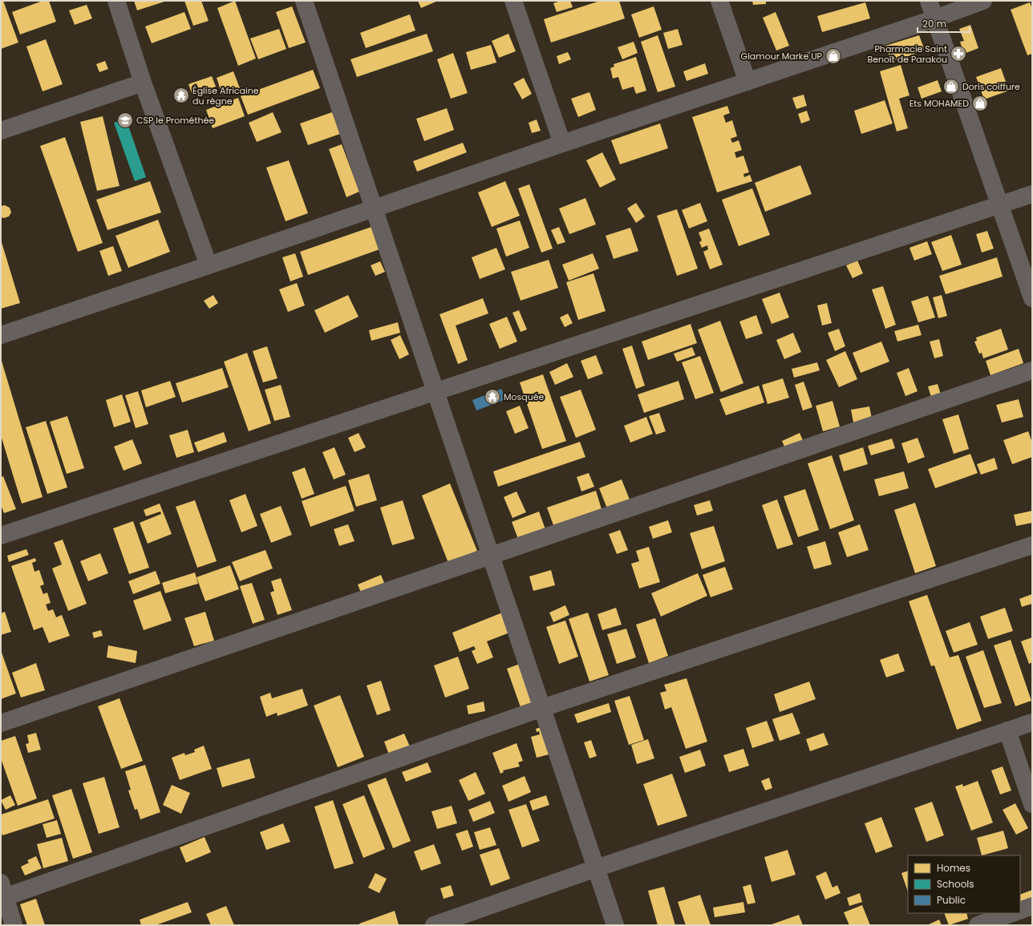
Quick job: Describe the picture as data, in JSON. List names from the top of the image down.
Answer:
{
  "places": {
    "pharmacy": ["Pharmacie Saint Benoît de Parakou"],
    "shop": ["Glamour Marke UP", "Doris coiffure", "Ets MOHAMED"],
    "temple": ["Église Africaine du règne", "Mosquée"],
    "school or university": ["CSP le Prométhée"]
  },
  "legend": ["Homes", "Schools", "Public"],
  "scale_bar": "20 m"
}
